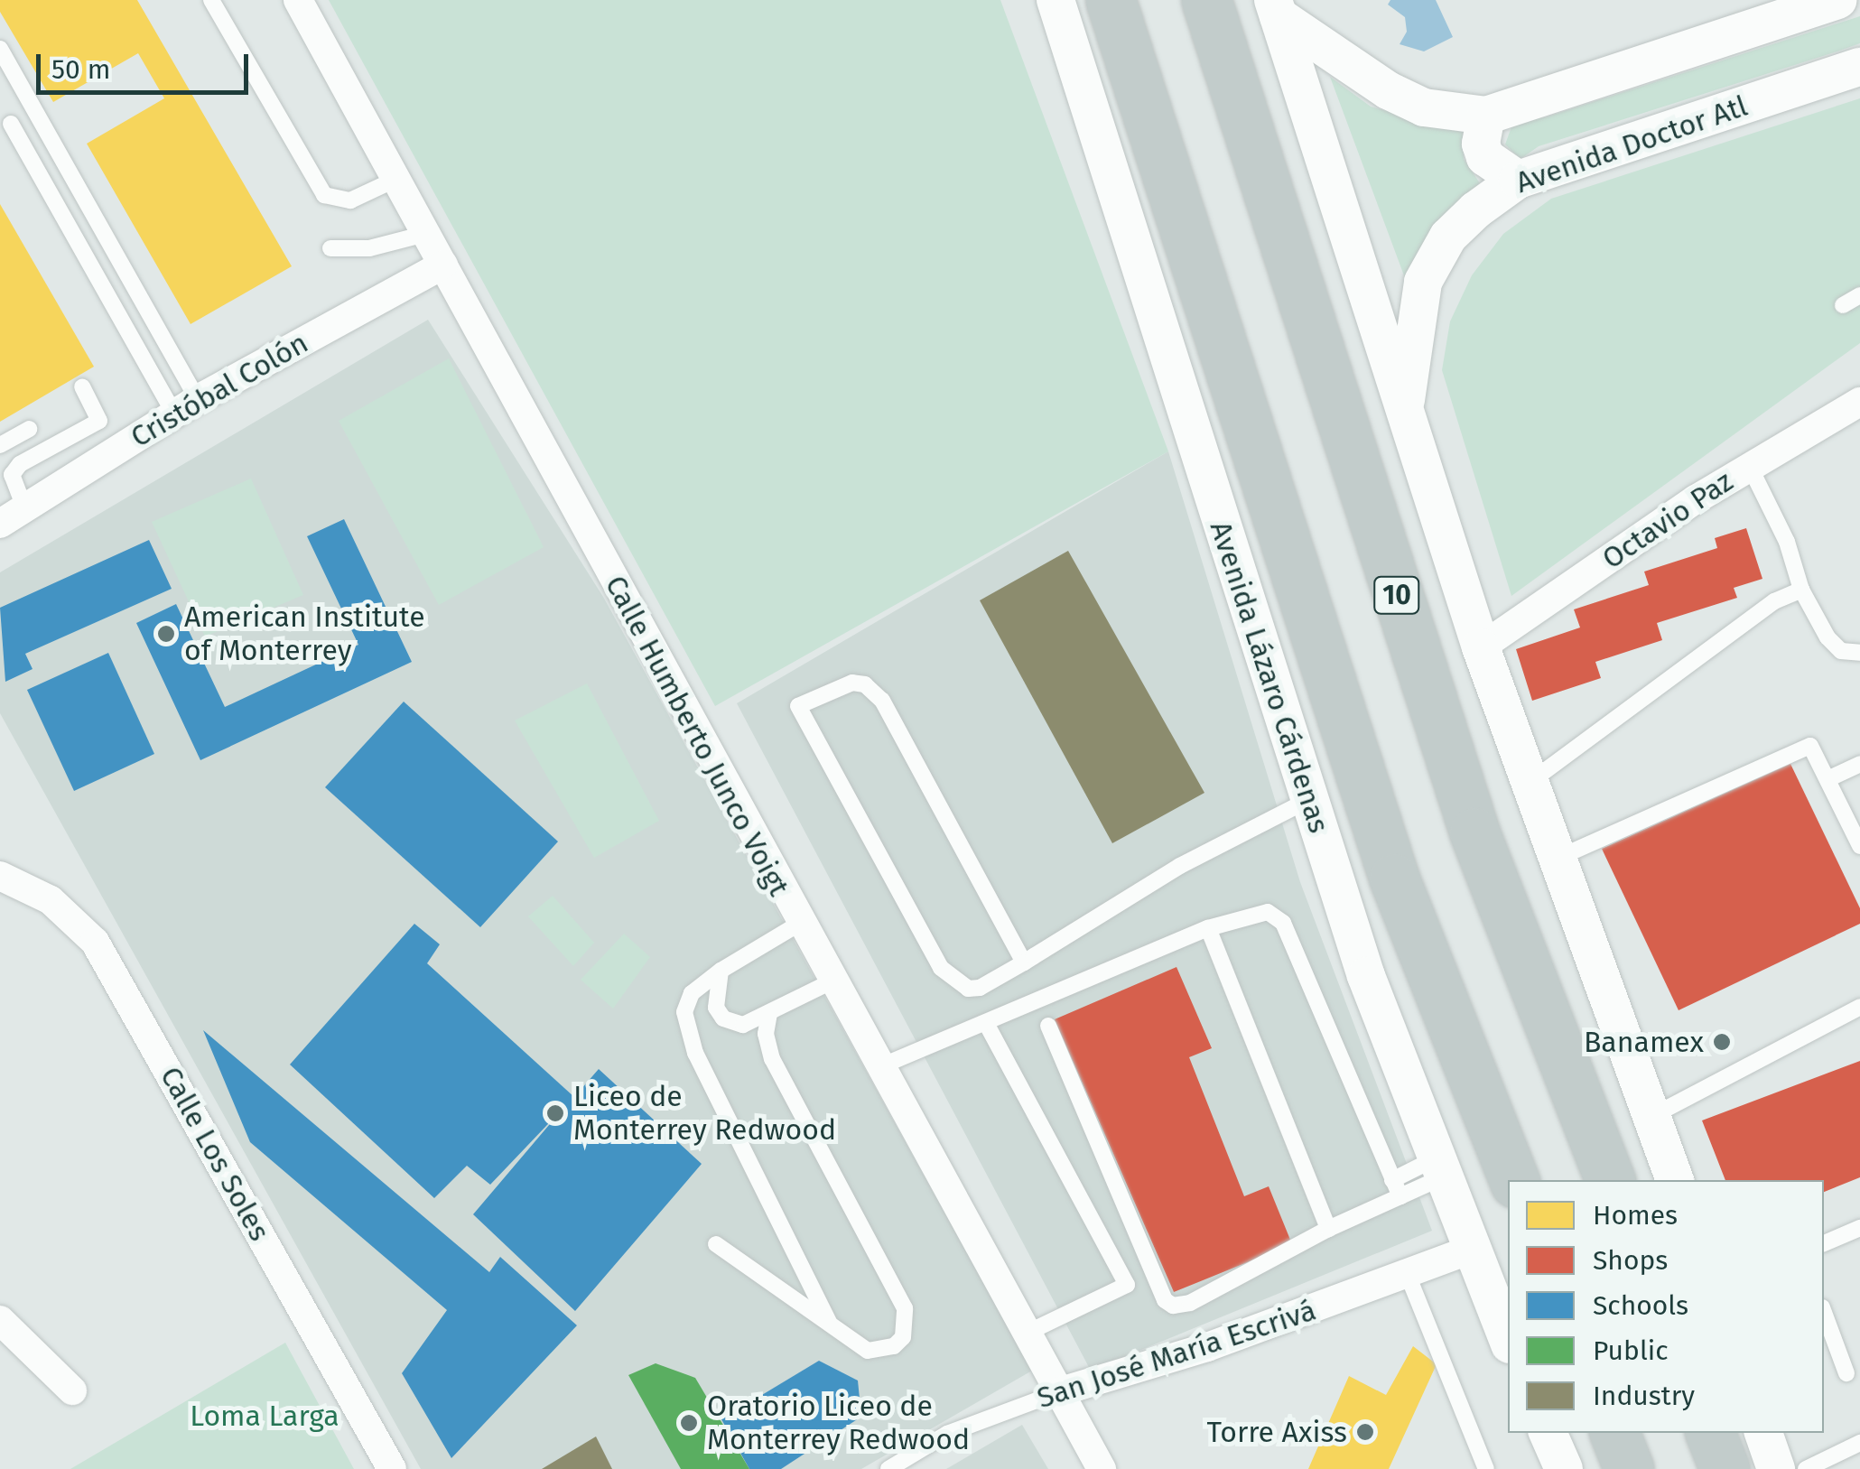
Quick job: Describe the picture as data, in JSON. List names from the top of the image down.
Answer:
{
  "streets": {
    "highway": ["10", "Avenida Lázaro Cárdenas"],
    "street": [
      "Avenida Doctor Atl",
      "Cristóbal Colón",
      "Octavio Paz",
      "Calle Humberto Junco Voigt",
      "Calle Los Soles",
      "San José María Escrivá"
    ]
  },
  "crossings": [
    ["Cristóbal Colón", "Calle Humberto Junco Voigt"],
    ["Avenida Lázaro Cárdenas", "San José María Escrivá"],
    ["Calle Humberto Junco Voigt", "San José María Escrivá"]
  ],
  "parks": ["Loma Larga"],
  "places": [
    "American Institute of Monterrey",
    "Banamex",
    "Liceo de Monterrey Redwood",
    "Oratorio Liceo de Monterrey Redwood",
    "Torre Axiss"
  ],
  "legend": [
    "Homes",
    "Shops",
    "Schools",
    "Public",
    "Industry"
  ],
  "scale_bar": "50 m"
}
